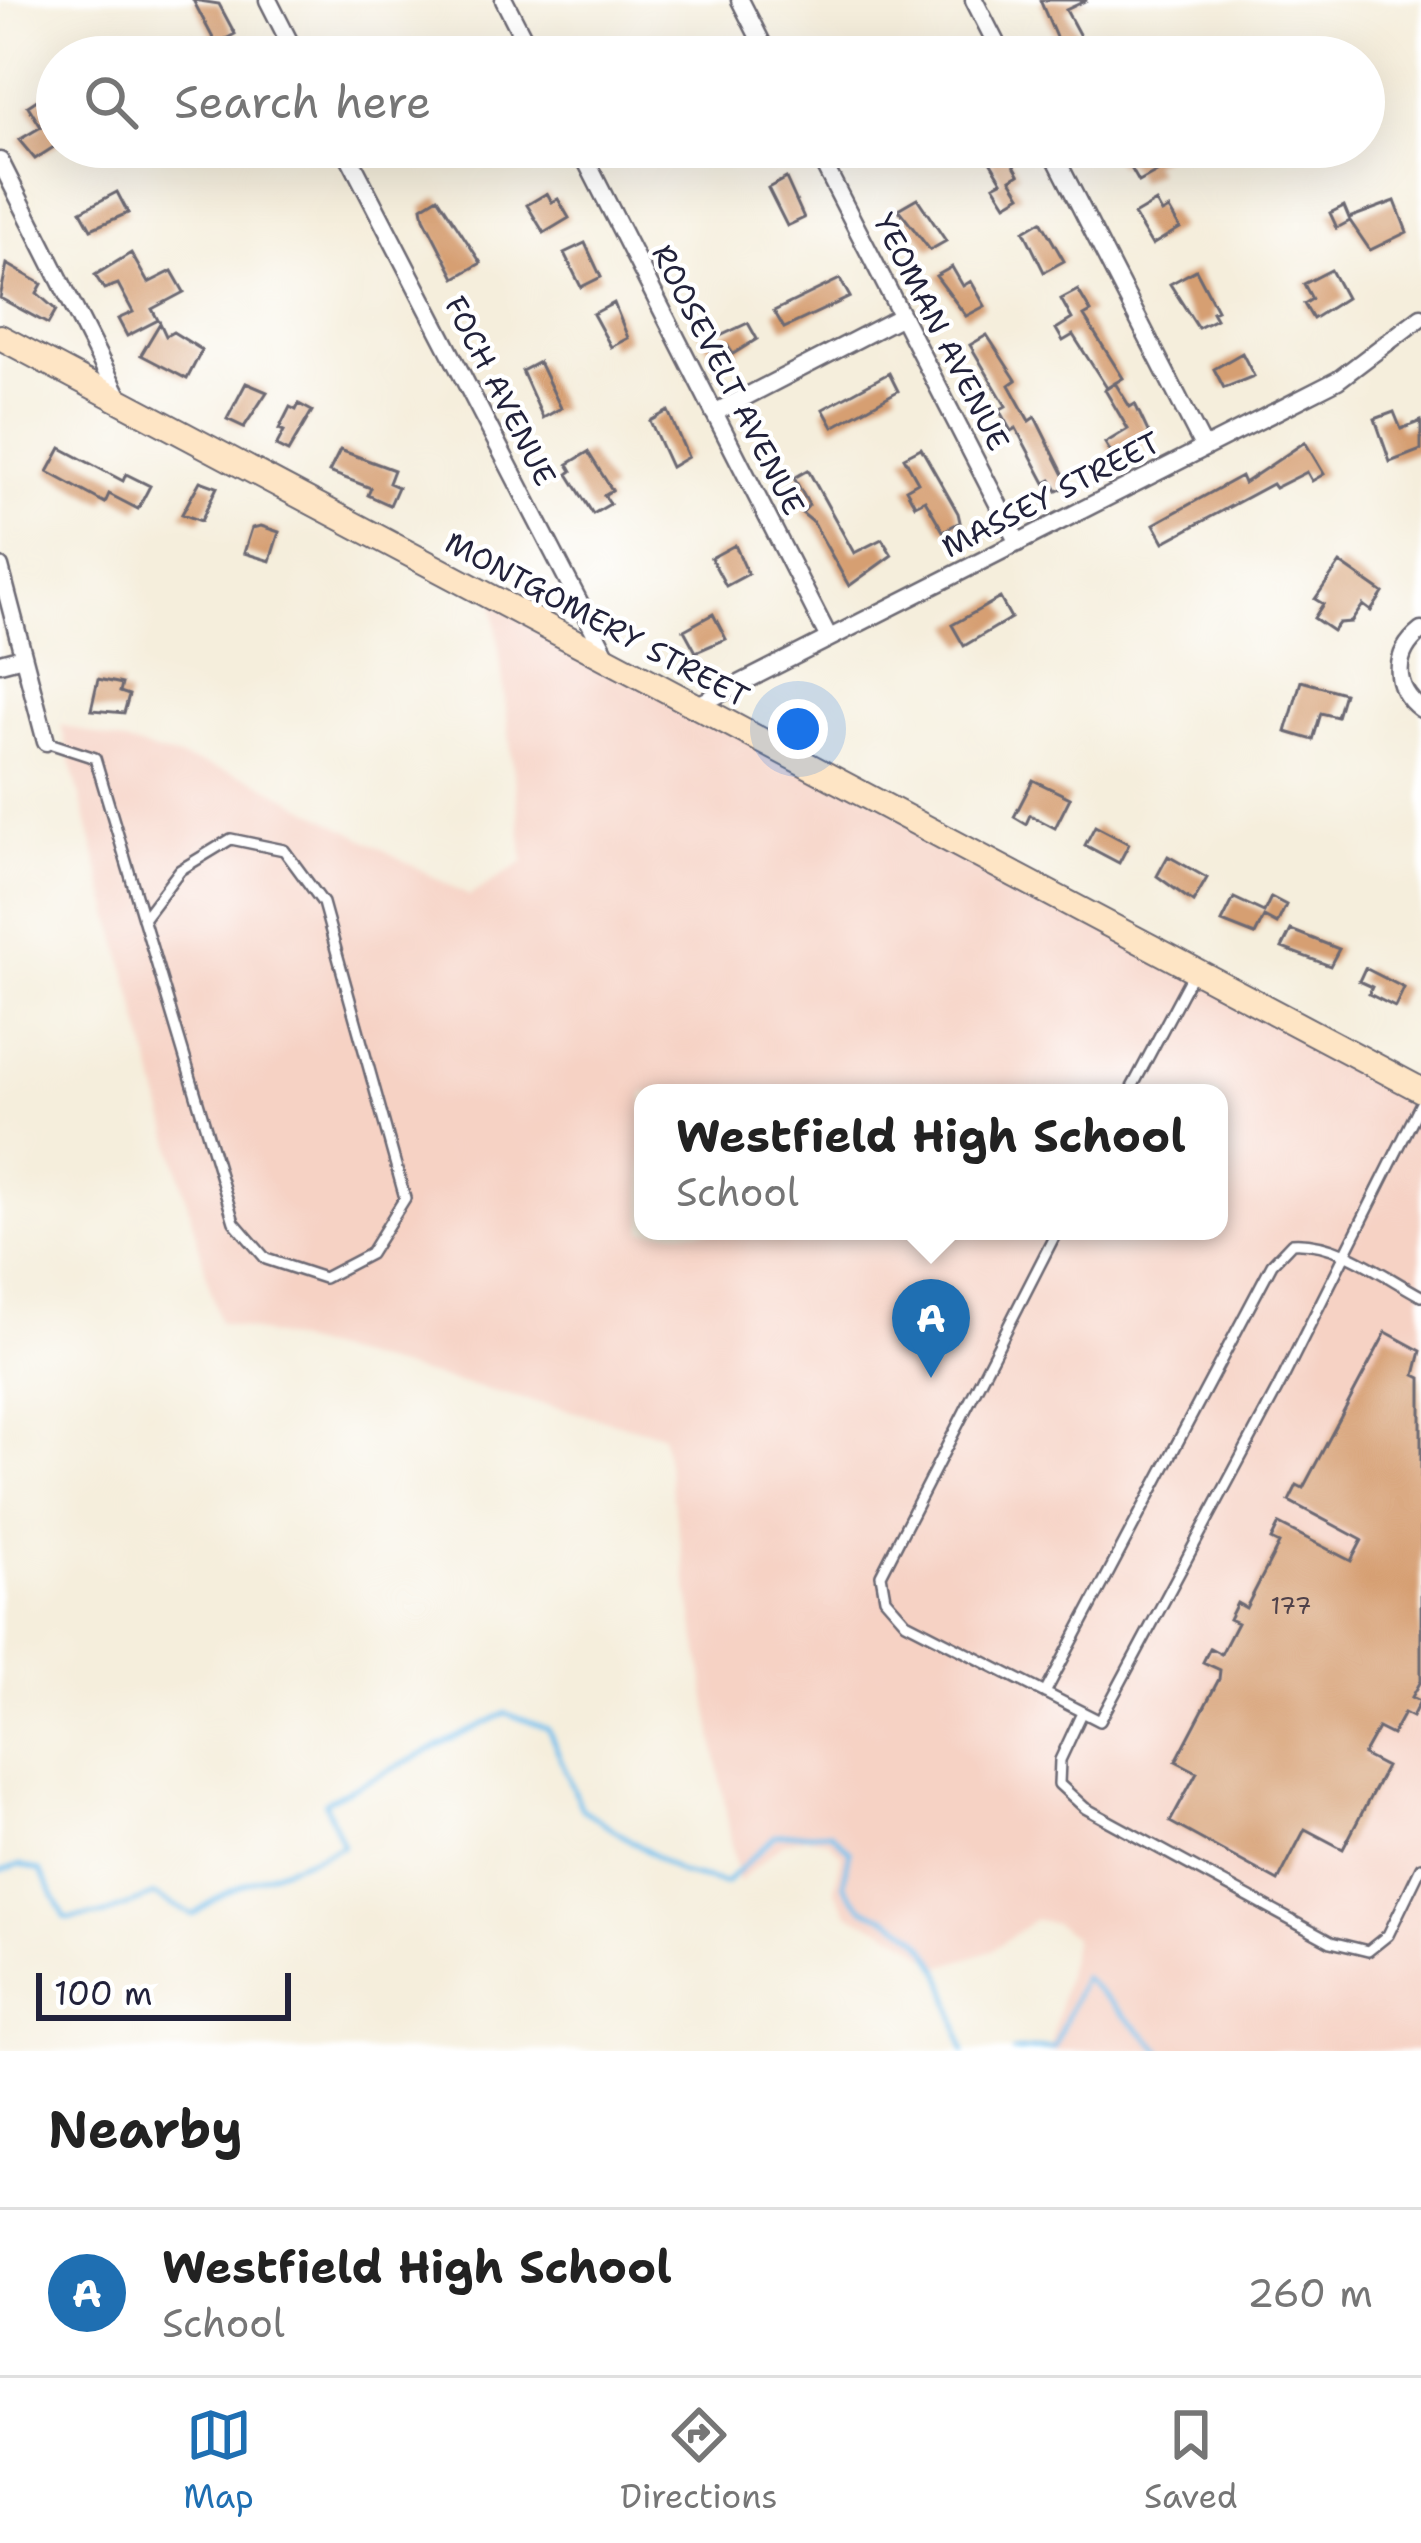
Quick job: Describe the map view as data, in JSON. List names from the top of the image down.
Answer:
{
  "streets": {
    "main road": ["MONTGOMERY STREET"],
    "street": [
      "YEOMAN AVENUE",
      "ROOSEVELT AVENUE",
      "FOCH AVENUE",
      "MASSEY STREET"
    ]
  },
  "crossings": [
    ["YEOMAN AVENUE", "MASSEY STREET"],
    ["ROOSEVELT AVENUE", "MASSEY STREET"],
    ["FOCH AVENUE", "MONTGOMERY STREET"],
    ["MASSEY STREET", "MONTGOMERY STREET"]
  ],
  "house_numbers": ["177"],
  "scale_bar": "100 m",
  "page": {
    "search": "Search here",
    "popup": ["Westfield High School", "School"],
    "pins": "A",
    "scale": "100 m",
    "heading": "Nearby",
    "list": [
      {
        "mark": "A",
        "name": "Westfield High School",
        "note": "School",
        "value": "260 m"
      }
    ],
    "nav": ["Map", "Directions", "Saved"]
  }
}
